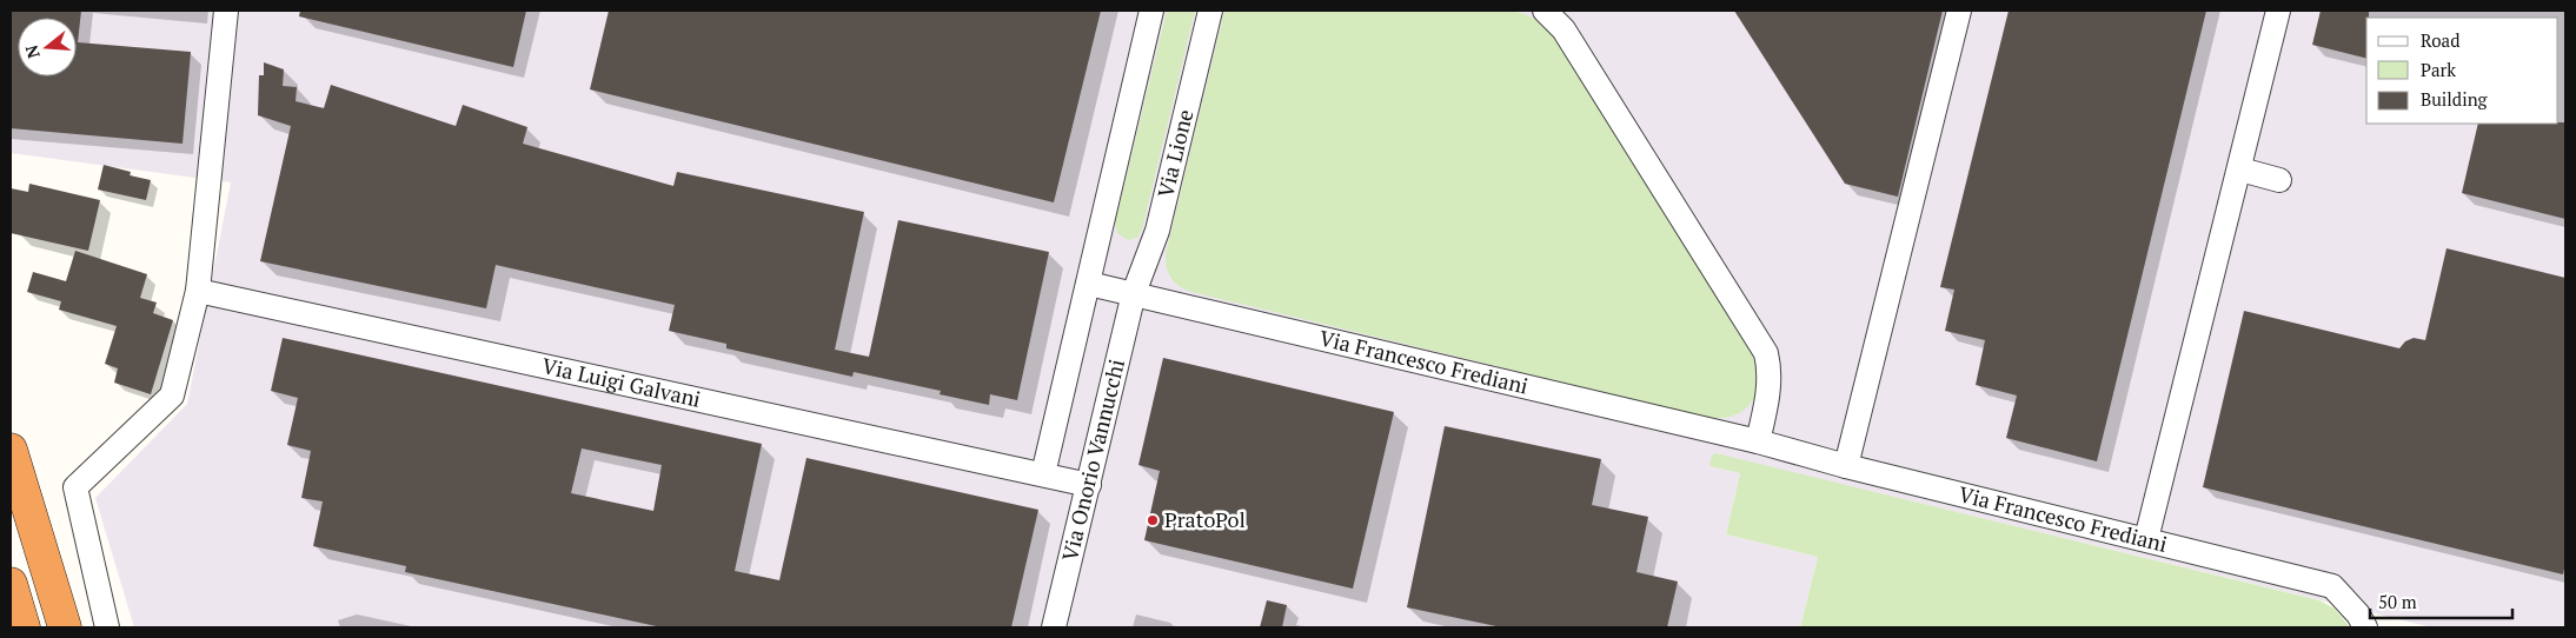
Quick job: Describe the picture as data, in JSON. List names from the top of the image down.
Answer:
{
  "streets": {
    "street": [
      "Via Lione",
      "Via Francesco Frediani",
      "Via Luigi Galvani",
      "Via Onorio Vannucchi"
    ]
  },
  "crossings": [
    ["Via Lione", "Via Francesco Frediani"],
    ["Via Lione", "Via Onorio Vannucchi"],
    ["Via Francesco Frediani", "Via Onorio Vannucchi"],
    ["Via Luigi Galvani", "Via Onorio Vannucchi"]
  ],
  "places": ["PratoPol"],
  "legend": ["Road", "Park", "Building"],
  "scale_bar": "50 m",
  "north": "left"
}
